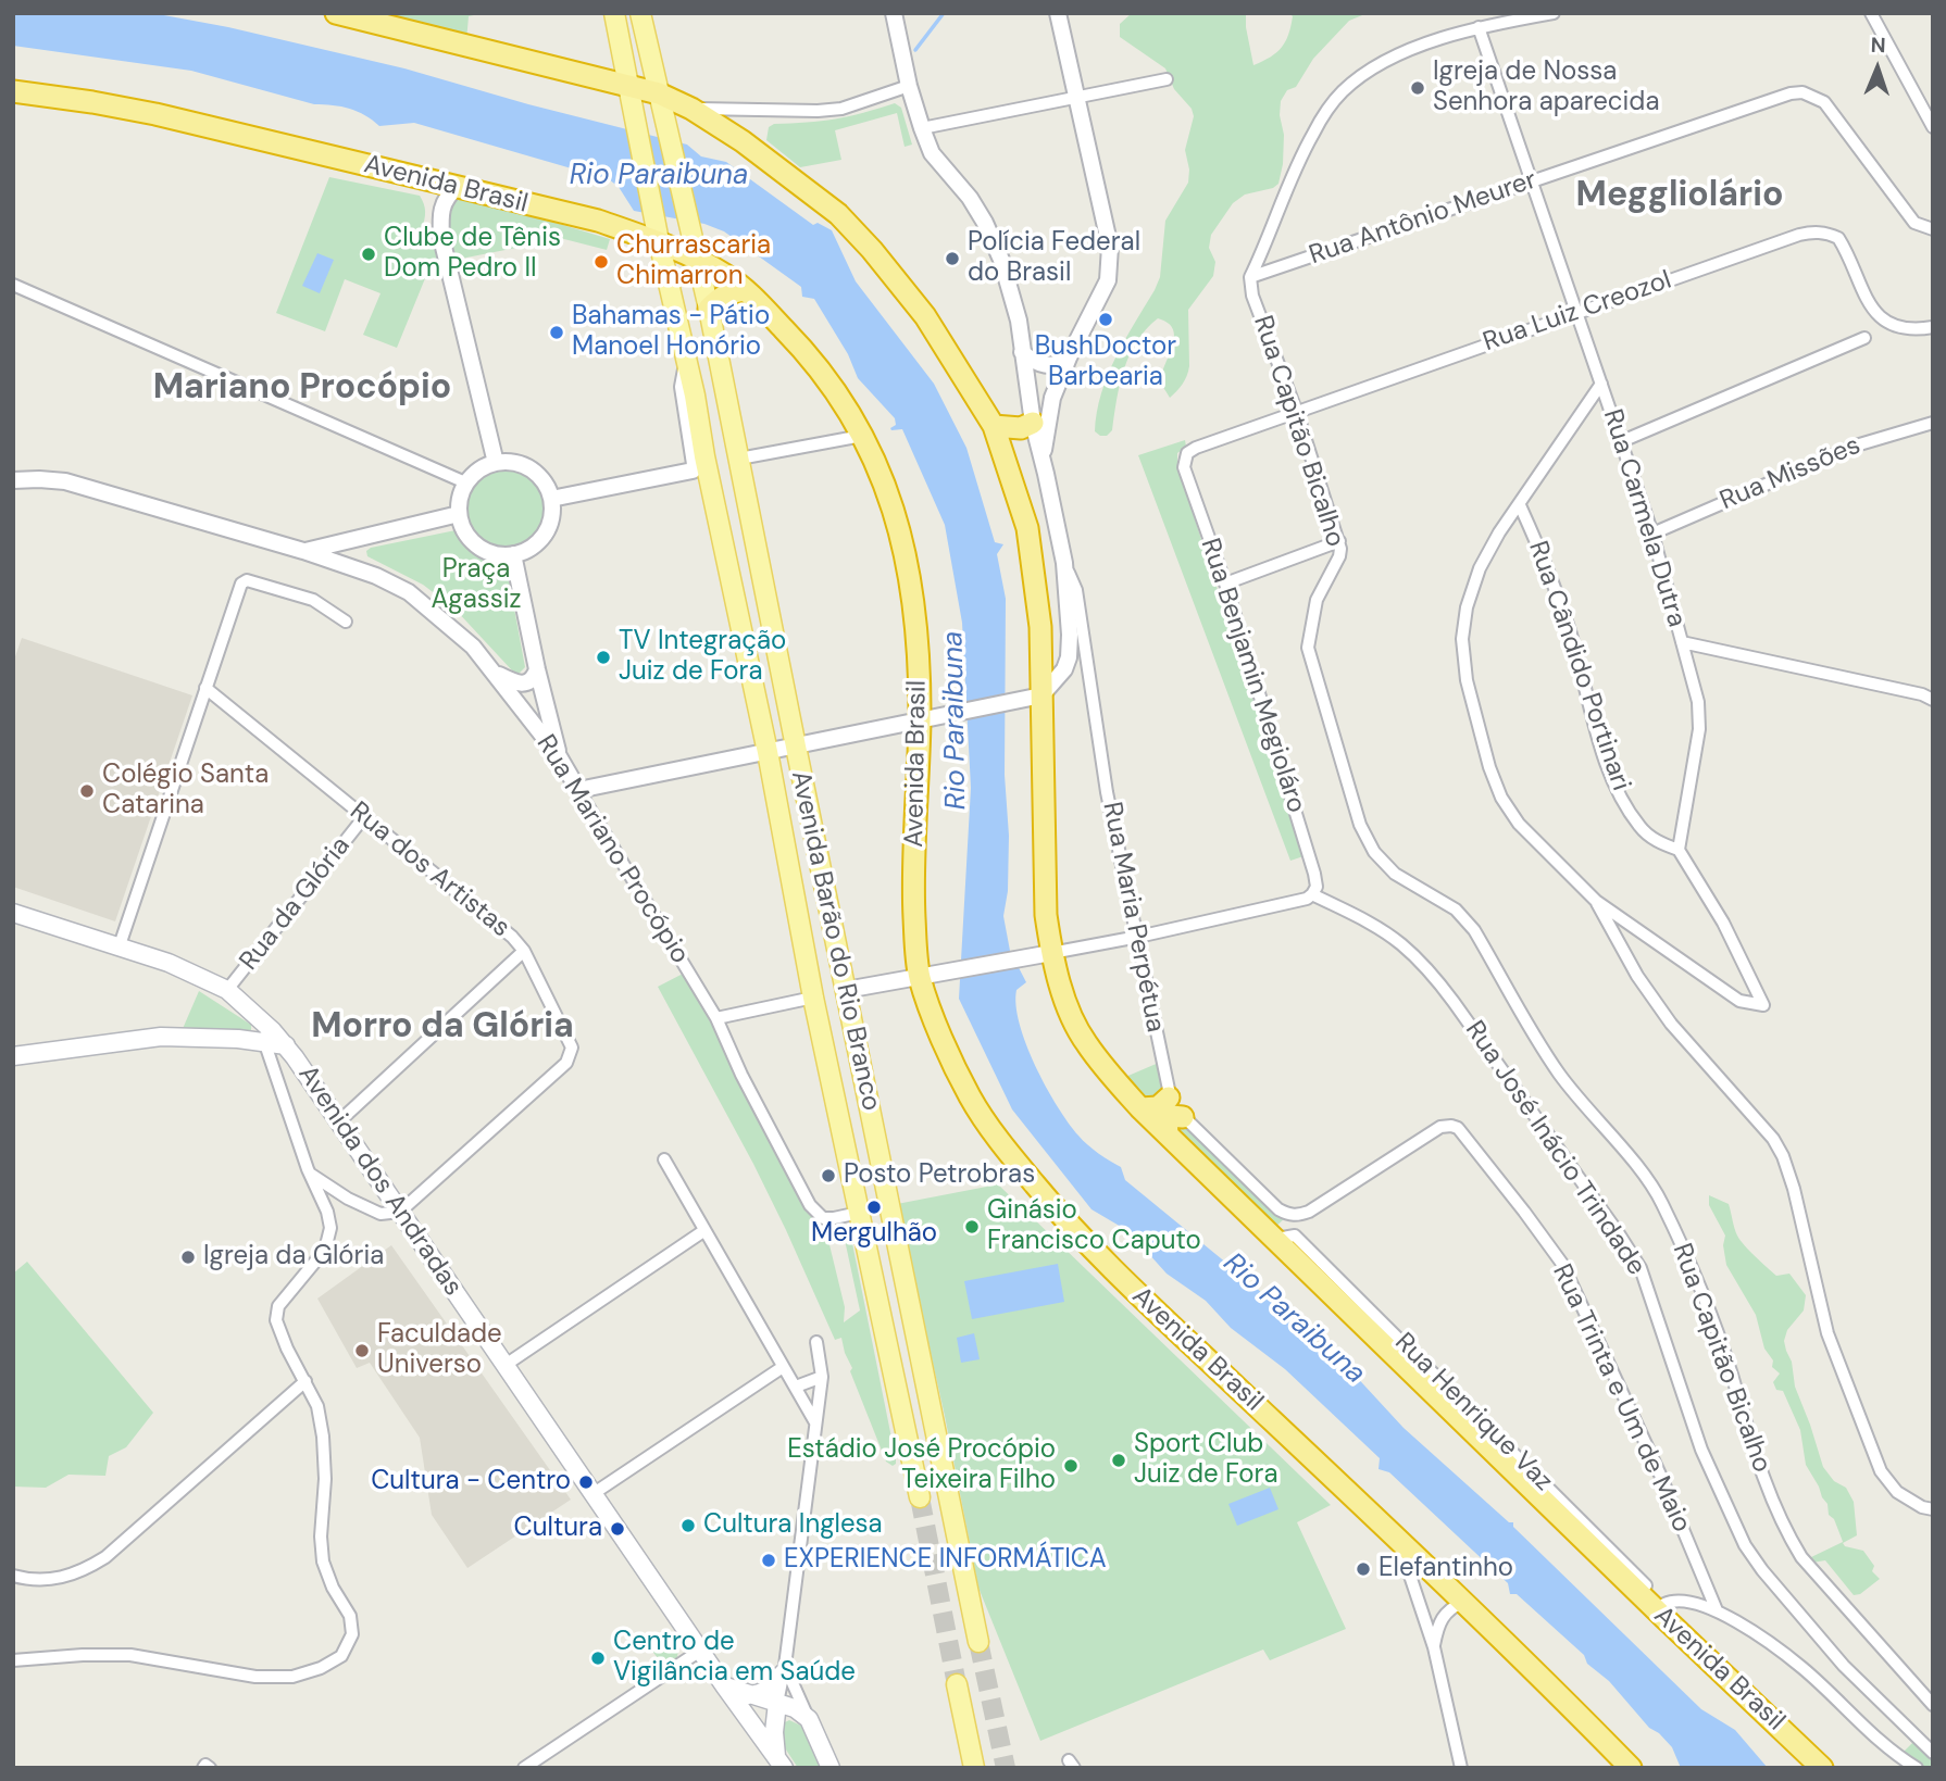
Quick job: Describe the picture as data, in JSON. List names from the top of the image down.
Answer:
{
  "streets": {
    "highway": ["Avenida Brasil"],
    "main road": ["Avenida Barão do Rio Branco", "Avenida dos Andradas"],
    "street": [
      "Rua Antônio Meurer",
      "Rua Luiz Creozol",
      "Rua Capitão Bicalho",
      "Rua Missões",
      "Rua Carmela Dutra",
      "Rua Cândido Portinari",
      "Rua Benjamin Megioláro",
      "Rua Mariano Procópio",
      "Rua dos Artistas",
      "Rua da Glória",
      "Rua Maria Perpétua",
      "Rua José Inácio Trindade",
      "Rua Trinta e Um de Maio"
    ]
  },
  "crossings": [
    ["Avenida Brasil", "Rua Maria Perpétua"],
    ["Avenida Brasil", "Avenida Barão do Rio Branco"],
    ["Avenida Brasil", "Rua Trinta e Um de Maio"],
    ["Rua Antônio Meurer", "Rua Capitão Bicalho"],
    ["Rua Antônio Meurer", "Rua Carmela Dutra"],
    ["Rua Luiz Creozol", "Rua Capitão Bicalho"],
    ["Rua Luiz Creozol", "Rua Carmela Dutra"],
    ["Rua Luiz Creozol", "Rua Benjamin Megioláro"],
    ["Rua Missões", "Rua Carmela Dutra"],
    ["Rua Carmela Dutra", "Rua Cândido Portinari"],
    ["Rua Benjamin Megioláro", "Rua José Inácio Trindade"],
    ["Rua Mariano Procópio", "Avenida Barão do Rio Branco"],
    ["Rua dos Artistas", "Rua da Glória"],
    ["Rua dos Artistas", "Avenida dos Andradas"],
    ["Rua da Glória", "Avenida dos Andradas"],
    ["Rua Maria Perpétua", "Rua Trinta e Um de Maio"]
  ],
  "districts": ["Meggliolário", "Mariano Procópio", "Morro da Glória"],
  "water": ["Rio Paraibuna"],
  "parks": ["Praça Agassiz"],
  "places": [
    "Igreja de Nossa Senhora aparecida",
    "Clube de Tênis Dom Pedro II",
    "Polícia Federal do Brasil",
    "Churrascaria Chimarron",
    "BushDoctor Barbearia",
    "Bahamas - Pátio Manoel Honório",
    "TV Integração Juiz de Fora",
    "Colégio Santa Catarina",
    "Posto Petrobras",
    "Mergulhão",
    "Ginásio Francisco Caputo",
    "Igreja da Glória",
    "Faculdade Universo",
    "Sport Club Juiz de Fora",
    "Estádio José Procópio Teixeira Filho",
    "Cultura - Centro",
    "Cultura Inglesa",
    "Cultura",
    "EXPERIENCE INFORMÁTICA",
    "Elefantinho",
    "Centro de Vigilância em Saúde"
  ],
  "north": "top"
}
